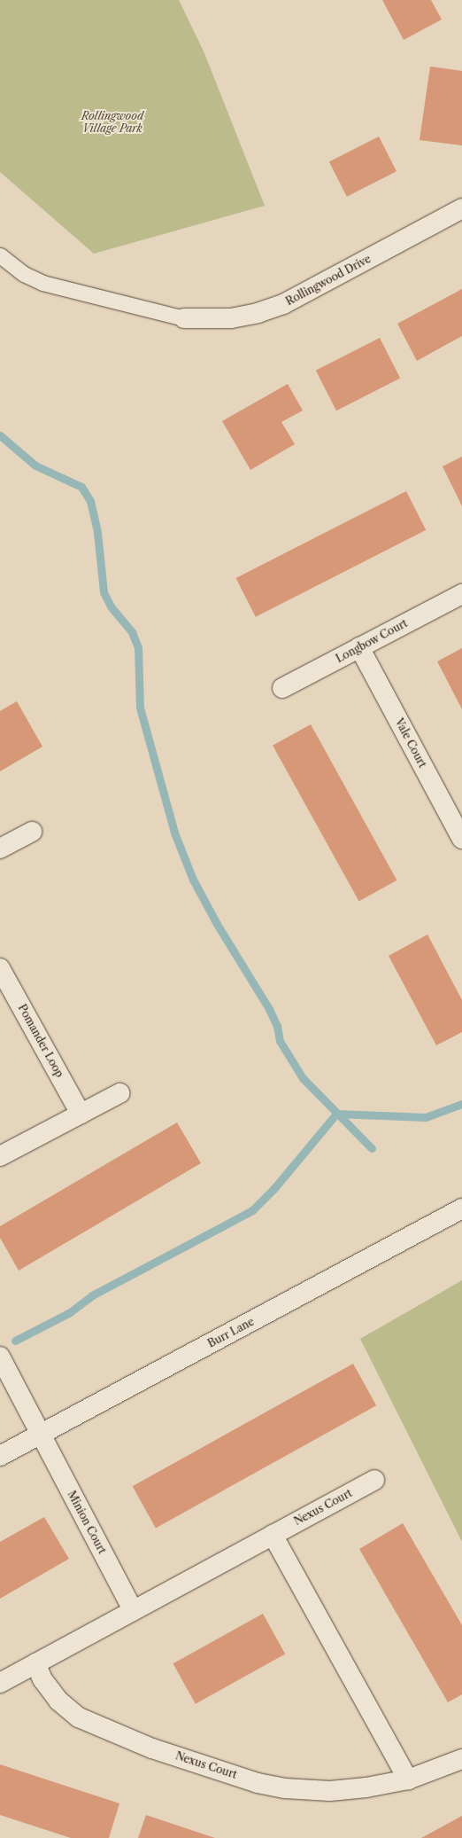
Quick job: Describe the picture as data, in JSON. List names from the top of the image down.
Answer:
{
  "streets": {
    "street": [
      "Rollingwood Drive",
      "Longbow Court",
      "Vale Court",
      "Pomander Loop",
      "Burr Lane",
      "Nexus Court",
      "Minion Court"
    ]
  },
  "crossings": [
    ["Longbow Court", "Vale Court"],
    ["Burr Lane", "Minion Court"],
    ["Nexus Court", "Minion Court"]
  ],
  "parks": ["Rollingwood Village Park"]
}
